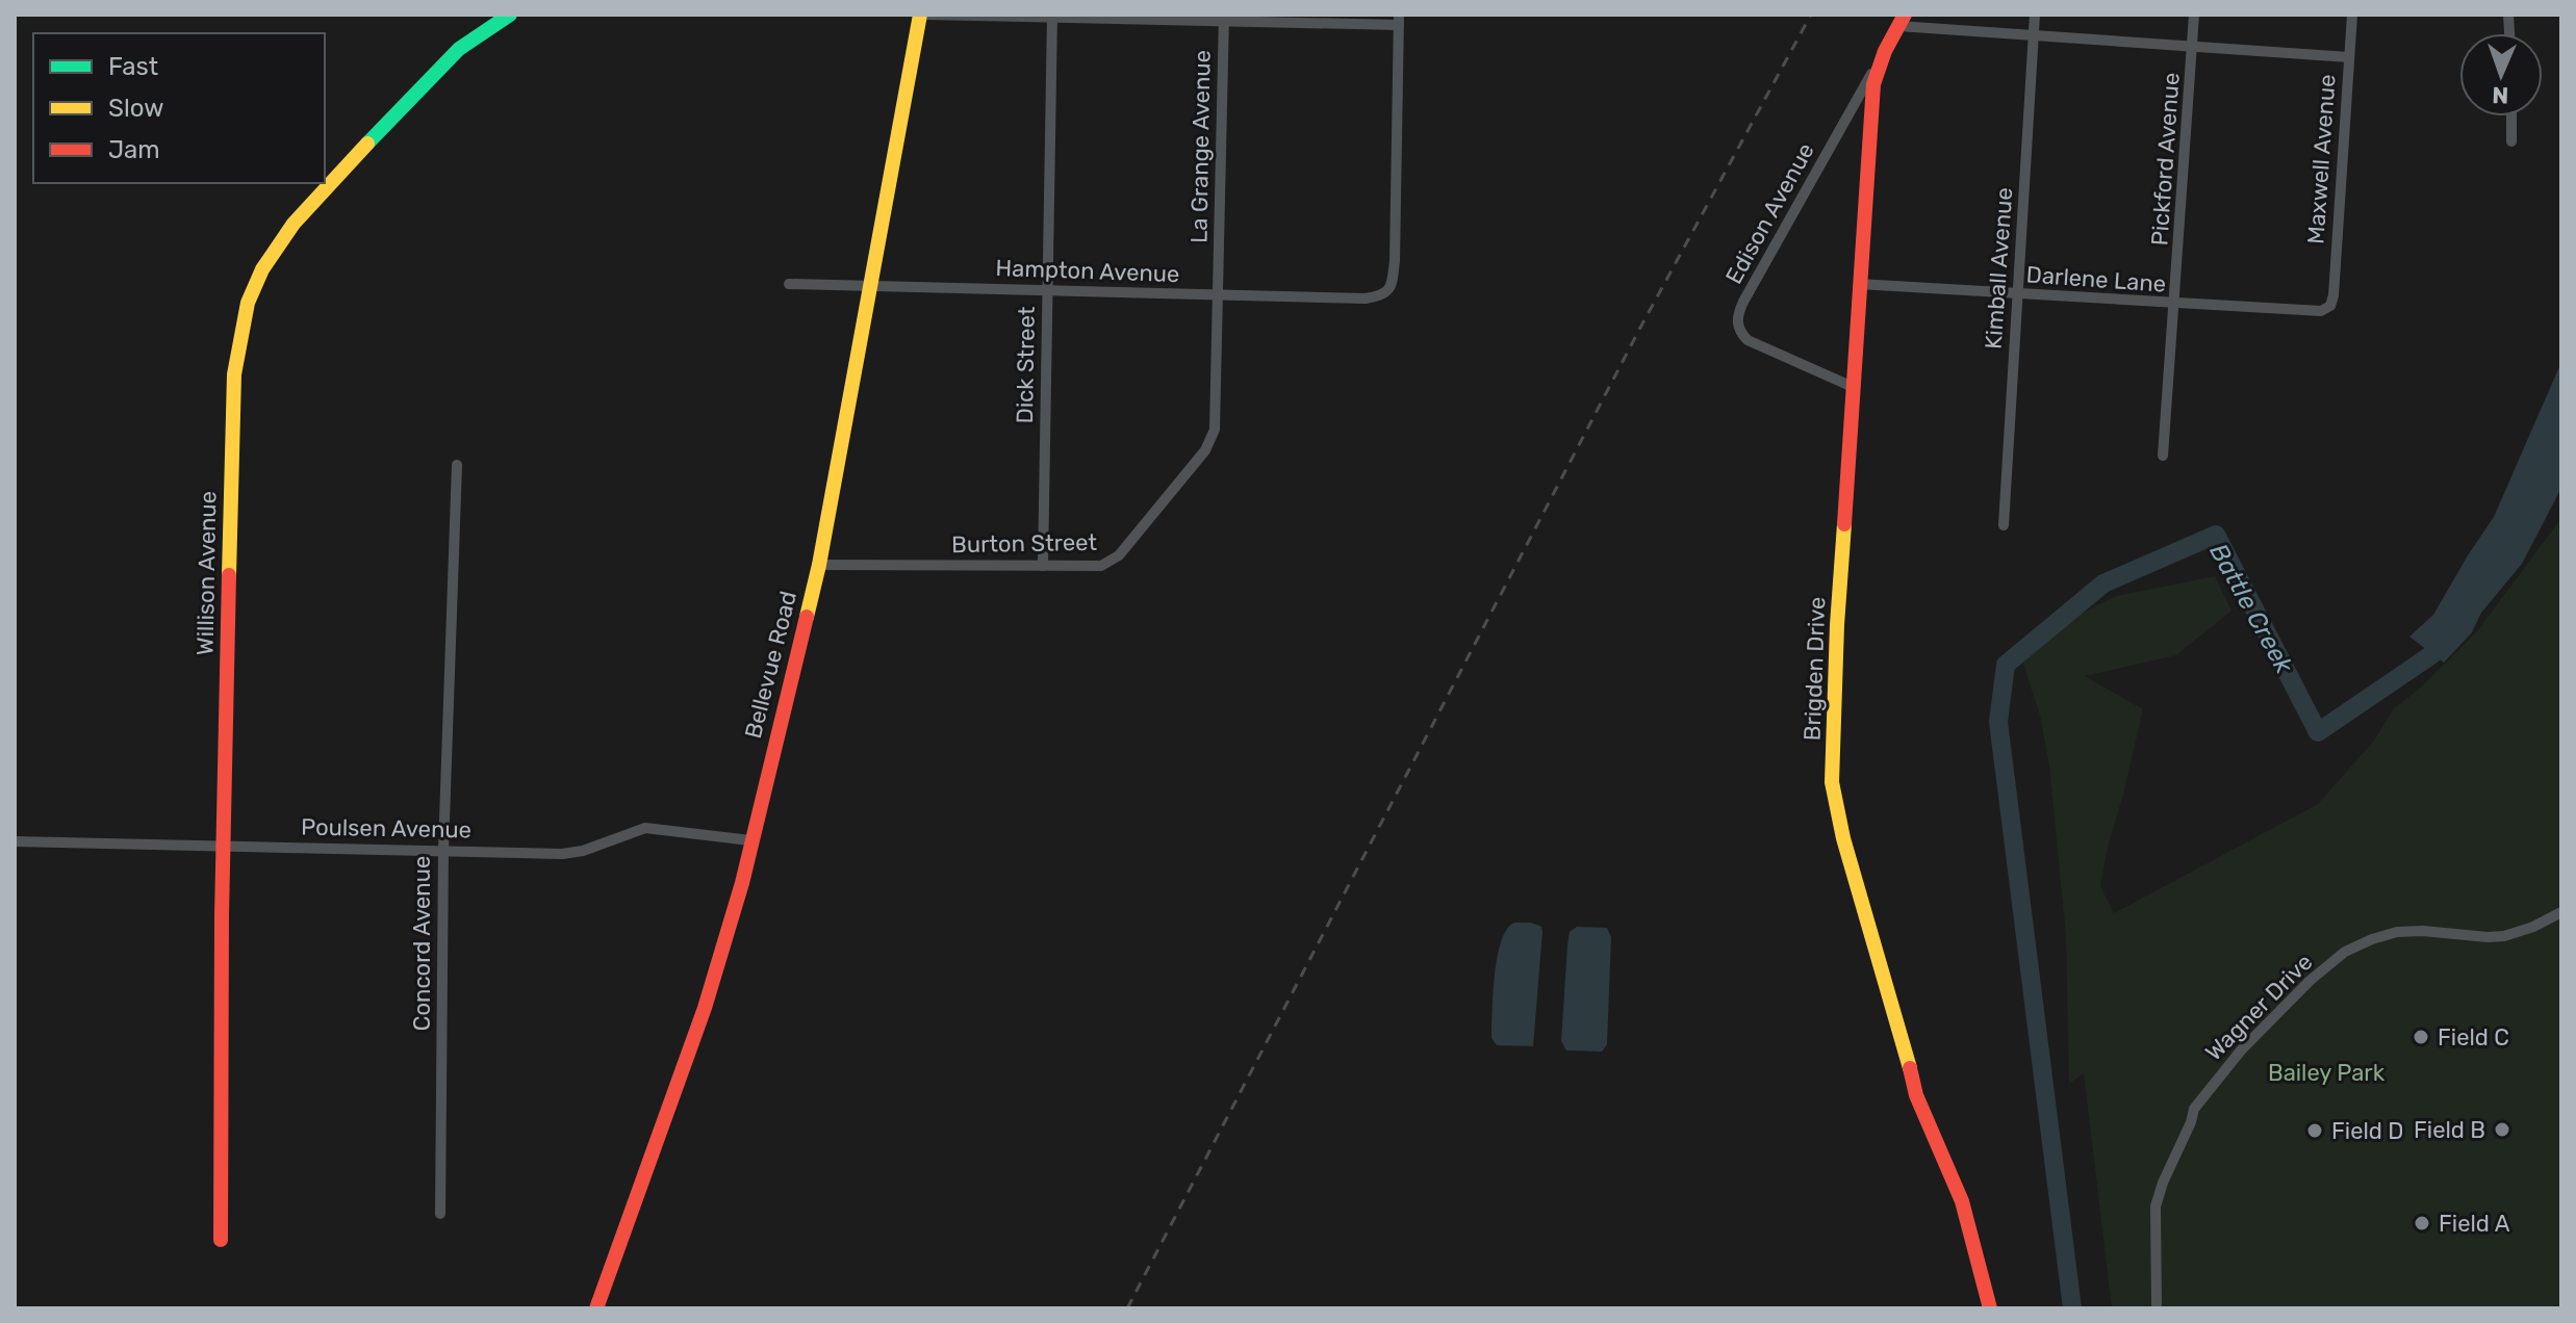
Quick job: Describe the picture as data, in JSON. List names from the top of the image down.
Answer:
{
  "streets": {
    "street": [
      "La Grange Avenue",
      "Pickford Avenue",
      "Maxwell Avenue",
      "Edison Avenue",
      "Kimball Avenue",
      "Hampton Avenue",
      "Darlene Lane",
      "Dick Street",
      "Burton Street",
      "Willison Avenue",
      "Bellevue Road",
      "Brigden Drive",
      "Poulsen Avenue",
      "Concord Avenue",
      "Wagner Drive"
    ]
  },
  "crossings": [
    ["La Grange Avenue", "Hampton Avenue"],
    ["La Grange Avenue", "Burton Street"],
    ["Pickford Avenue", "Darlene Lane"],
    ["Maxwell Avenue", "Darlene Lane"],
    ["Edison Avenue", "Brigden Drive"],
    ["Kimball Avenue", "Darlene Lane"],
    ["Hampton Avenue", "Dick Street"],
    ["Hampton Avenue", "Bellevue Road"],
    ["Darlene Lane", "Brigden Drive"],
    ["Dick Street", "Burton Street"],
    ["Burton Street", "Bellevue Road"],
    ["Willison Avenue", "Poulsen Avenue"],
    ["Bellevue Road", "Poulsen Avenue"],
    ["Poulsen Avenue", "Concord Avenue"]
  ],
  "water": ["Battle Creek"],
  "parks": ["Bailey Park"],
  "places": [
    "Field C",
    "Field B",
    "Field D",
    "Field A"
  ],
  "legend": ["Fast", "Slow", "Jam"],
  "north": "bottom"
}
